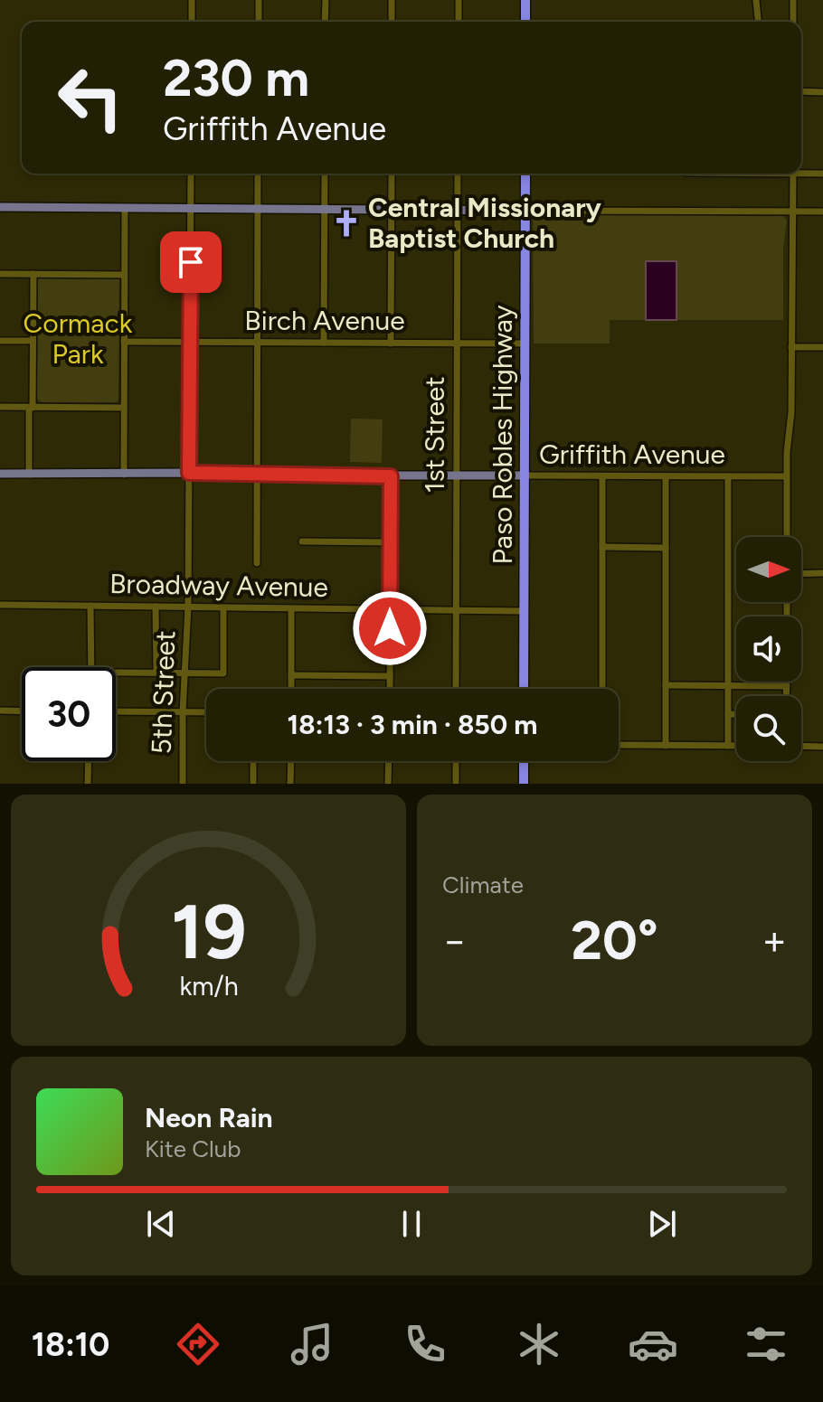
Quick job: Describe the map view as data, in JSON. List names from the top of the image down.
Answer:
{
  "streets": {
    "highway": ["Paso Robles Highway"],
    "main road": ["Griffith Avenue"],
    "street": [
      "Birch Avenue",
      "1st Street",
      "Broadway Avenue",
      "5th Street"
    ]
  },
  "crossings": [
    ["Birch Avenue", "1st Street"],
    ["Birch Avenue", "Paso Robles Highway"],
    ["Birch Avenue", "5th Street"],
    ["1st Street", "Griffith Avenue"],
    ["1st Street", "Broadway Avenue"],
    ["Paso Robles Highway", "Griffith Avenue"],
    ["Paso Robles Highway", "Broadway Avenue"],
    ["Griffith Avenue", "5th Street"],
    ["Broadway Avenue", "5th Street"]
  ],
  "parks": ["Cormack Park"],
  "places": {
    "church": ["Central Missionary Baptist Church"]
  },
  "north": "right",
  "page": {
    "turn": ["230 m", "Griffith Avenue"],
    "limit": "30",
    "trip": "18:13 · 3 min · 850 m",
    "tile": "Climate",
    "heat": ["−", "20°", "+"],
    "song": ["Neon Rain", "Kite Club"],
    "tabs": "18:10",
    "gauge": ["19", "km/h"]
  }
}
